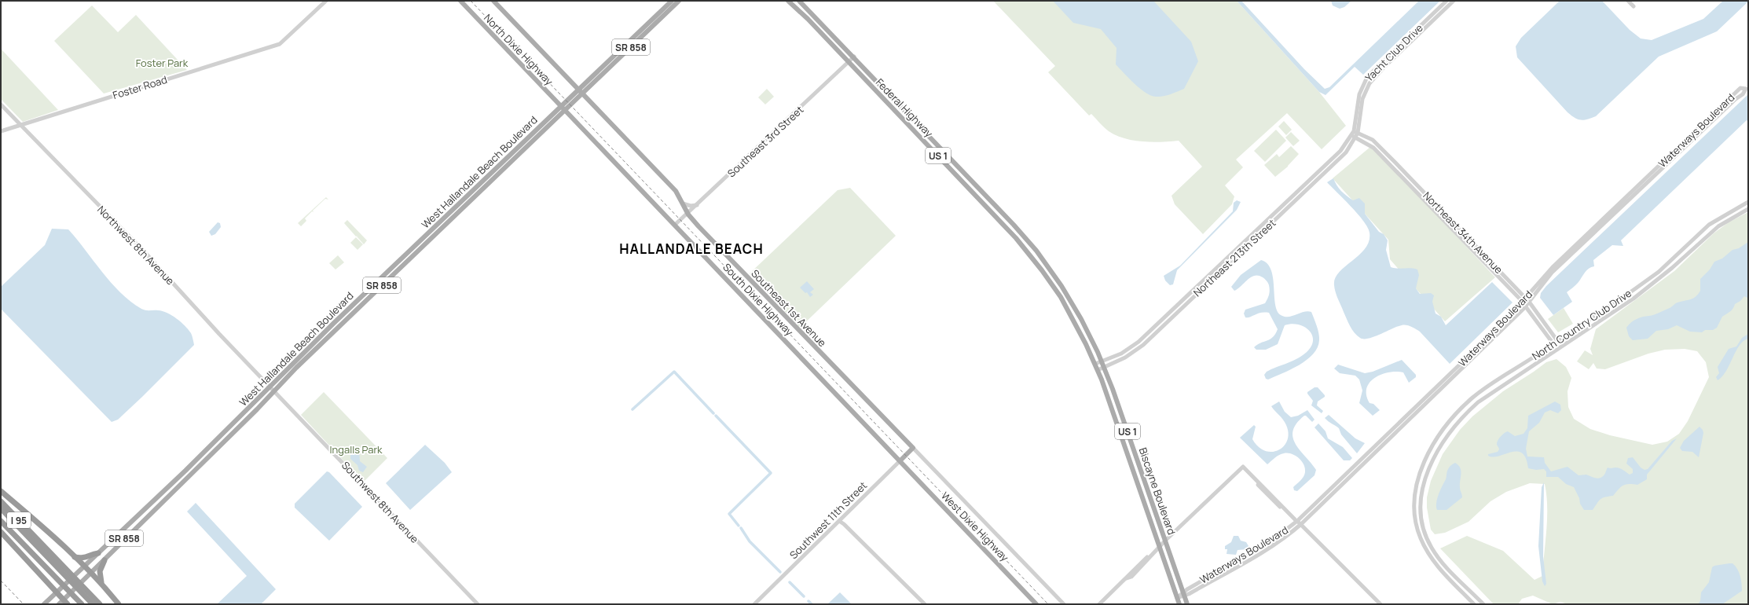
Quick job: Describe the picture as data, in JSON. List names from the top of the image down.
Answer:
{
  "streets": {
    "highway": ["I 95"],
    "main road": [
      "SR 858",
      "North Dixie Highway",
      "Federal Highway",
      "US 1",
      "West Hallandale Beach Boulevard",
      "South Dixie Highway",
      "Southeast 1st Avenue",
      "Biscayne Boulevard",
      "Southwest 11th Street",
      "West Dixie Highway"
    ],
    "street": [
      "Yacht Club Drive",
      "Foster Road",
      "Waterways Boulevard",
      "Southeast 3rd Street",
      "Northeast 34th Avenue",
      "Northwest 8th Avenue",
      "Northeast 213th Street",
      "North Country Club Drive",
      "Southwest 8th Avenue"
    ]
  },
  "crossings": [
    ["SR 858", "North Dixie Highway"],
    ["SR 858", "West Hallandale Beach Boulevard"],
    ["SR 858", "South Dixie Highway"],
    ["SR 858", "Southeast 1st Avenue"],
    ["North Dixie Highway", "West Hallandale Beach Boulevard"],
    ["North Dixie Highway", "South Dixie Highway"],
    ["Yacht Club Drive", "Northeast 34th Avenue"],
    ["Yacht Club Drive", "Northeast 213th Street"],
    ["Foster Road", "Northwest 8th Avenue"],
    ["Federal Highway", "Southeast 3rd Street"],
    ["Federal Highway", "Biscayne Boulevard"],
    ["Waterways Boulevard", "Northeast 34th Avenue"],
    ["Waterways Boulevard", "Biscayne Boulevard"],
    ["Southeast 3rd Street", "South Dixie Highway"],
    ["Southeast 3rd Street", "Southeast 1st Avenue"],
    ["West Hallandale Beach Boulevard", "Northwest 8th Avenue"],
    ["West Hallandale Beach Boulevard", "South Dixie Highway"],
    ["West Hallandale Beach Boulevard", "Southwest 8th Avenue"],
    ["Northeast 34th Avenue", "Northeast 213th Street"],
    ["Northeast 34th Avenue", "North Country Club Drive"],
    ["Northwest 8th Avenue", "Southwest 8th Avenue"],
    ["Northeast 213th Street", "Biscayne Boulevard"],
    ["South Dixie Highway", "Southwest 11th Street"],
    ["South Dixie Highway", "West Dixie Highway"],
    ["Southeast 1st Avenue", "Southwest 11th Street"],
    ["Southwest 11th Street", "West Dixie Highway"]
  ],
  "districts": ["HALLANDALE BEACH"],
  "parks": ["Foster Park", "Ingalls Park"]
}
